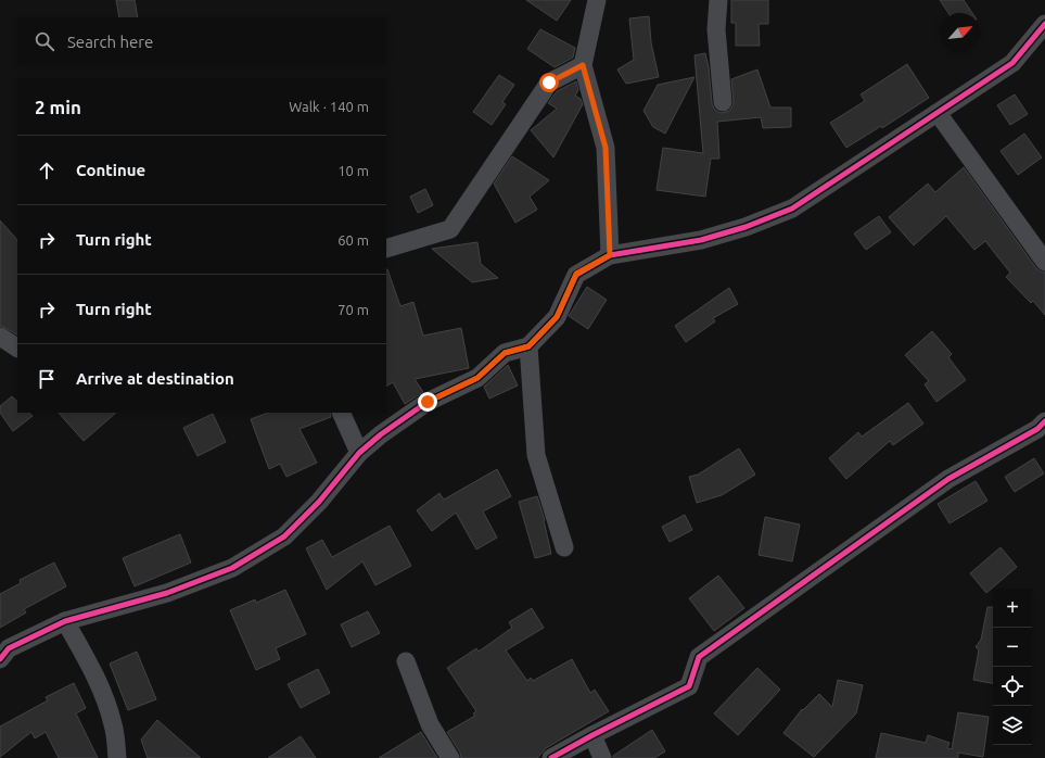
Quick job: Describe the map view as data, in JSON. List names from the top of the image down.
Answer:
{
  "north": "top right",
  "page": {
    "search": "Search here",
    "heading": ["2 min", "Walk · 140 m"],
    "list": [
      ["Continue", "10 m"],
      ["Turn right", "60 m"],
      ["Turn right", "70 m"],
      "Arrive at destination"
    ],
    "map_buttons": ["+", "−"]
  }
}
